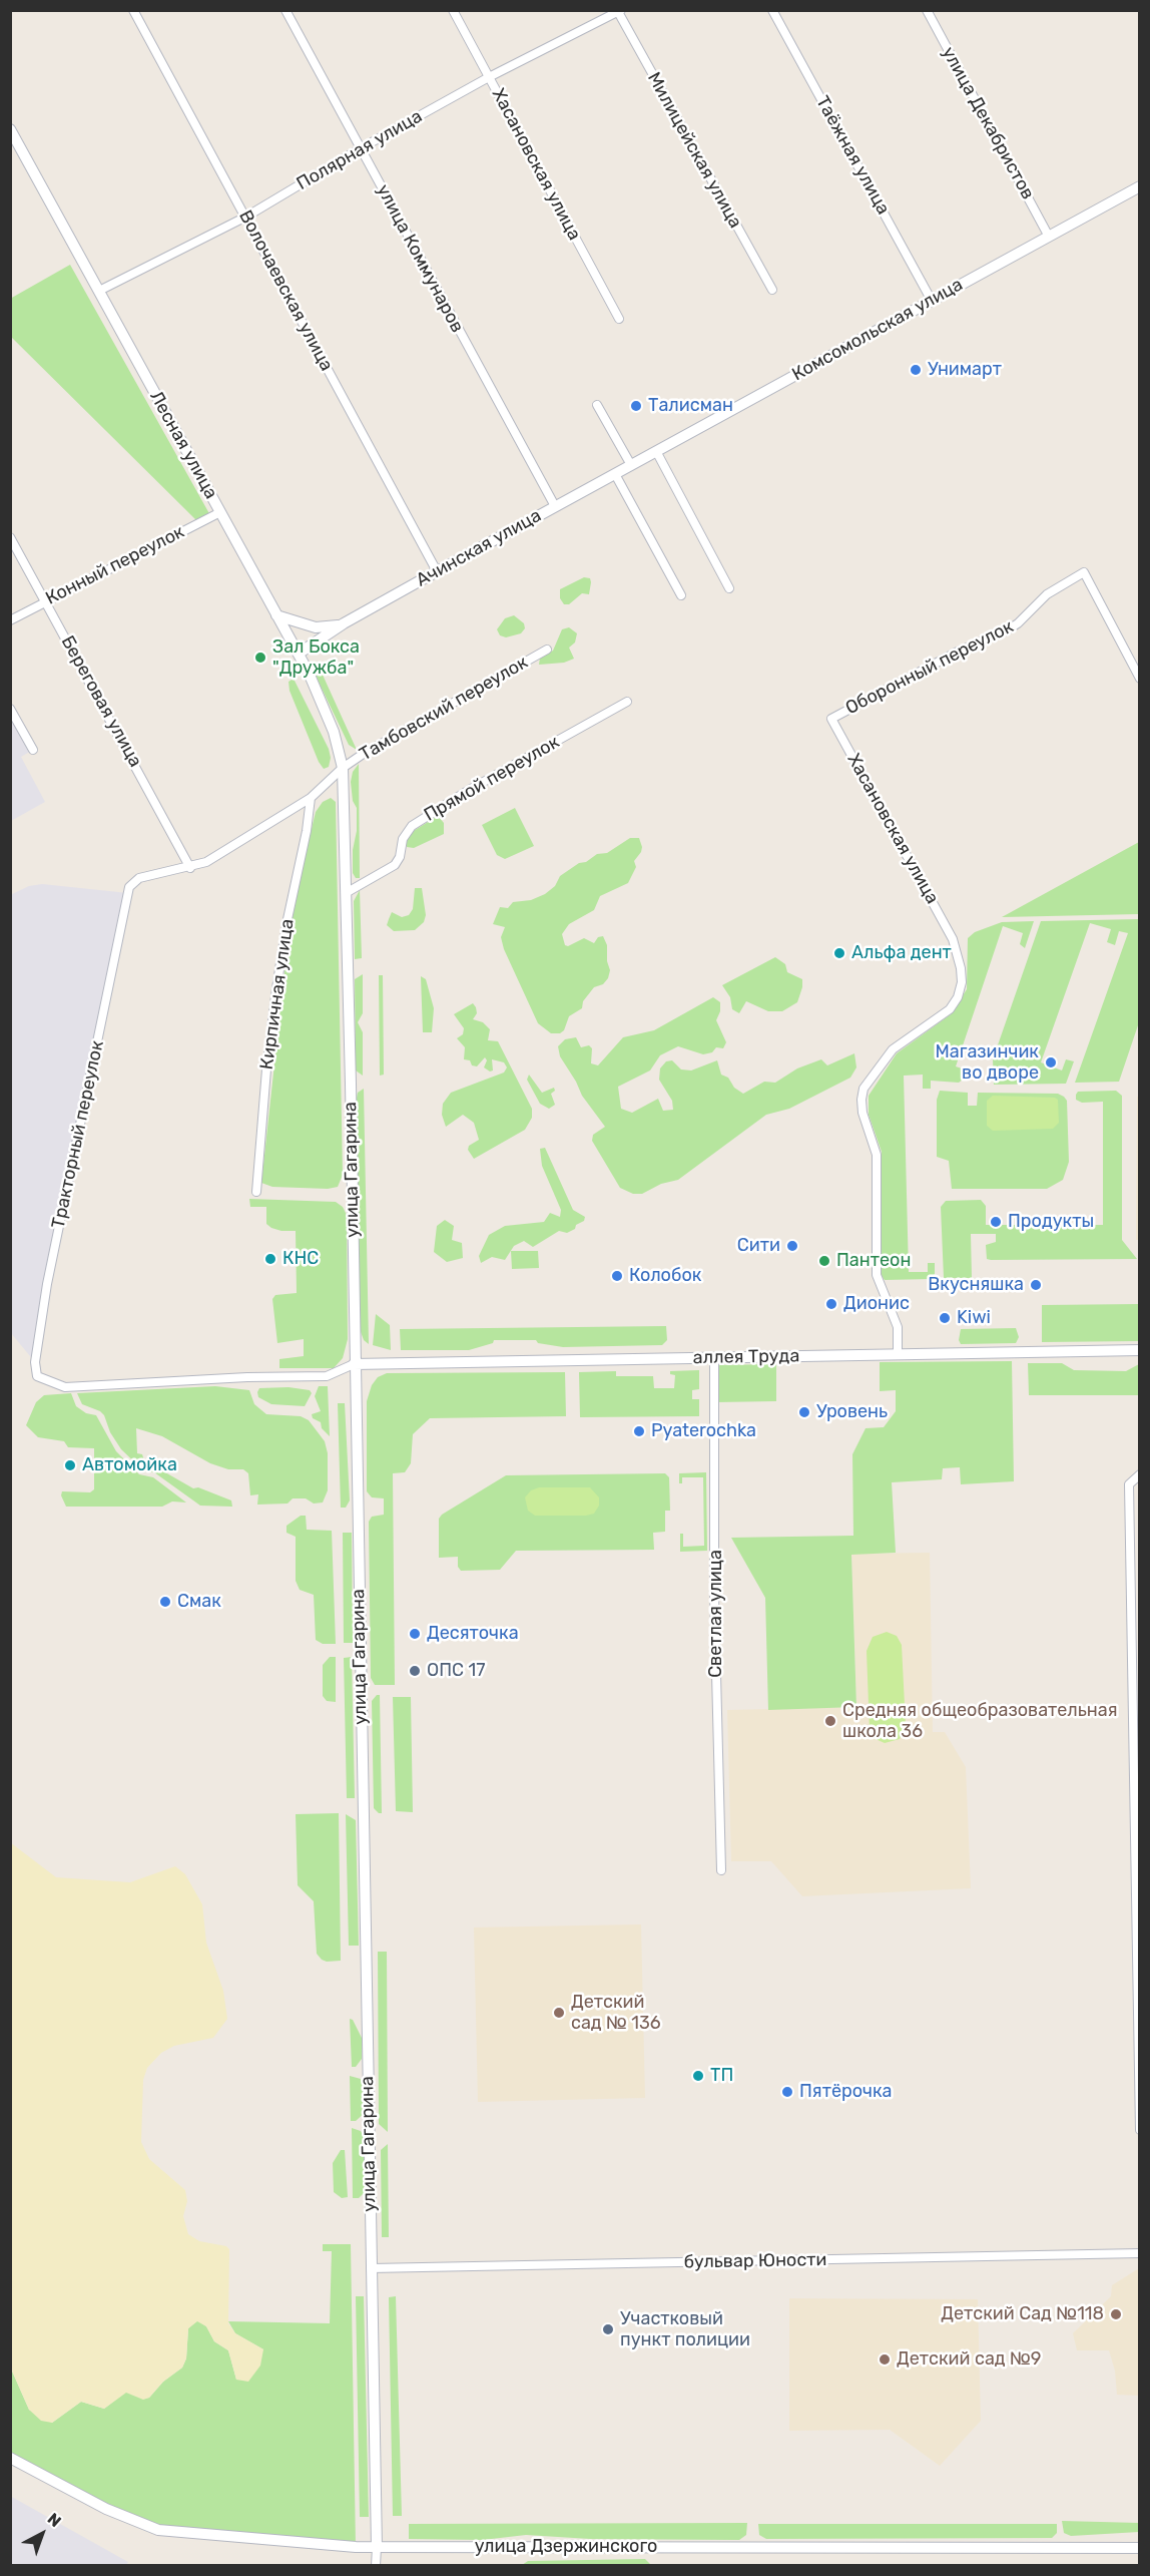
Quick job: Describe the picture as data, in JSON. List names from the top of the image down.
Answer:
{
  "streets": {
    "street": [
      "улица Декабристов",
      "Полярная улица",
      "Милицейская улица",
      "Таёжная улица",
      "Хасановская улица",
      "улица Коммунаров",
      "Волочаевская улица",
      "Комсомольская улица",
      "Лесная улица",
      "Ачинская улица",
      "Конный переулок",
      "Оборонный переулок",
      "Береговая улица",
      "Тамбовский переулок",
      "Прямой переулок",
      "Кирпичная улица",
      "Тракторный переулок",
      "улица Гагарина",
      "аллея Труда",
      "Светлая улица",
      "бульвар Юности",
      "улица Дзержинского"
    ]
  },
  "crossings": [
    ["улица Декабристов", "Комсомольская улица"],
    ["Полярная улица", "Милицейская улица"],
    ["Полярная улица", "Хасановская улица"],
    ["Полярная улица", "улица Коммунаров"],
    ["Полярная улица", "Волочаевская улица"],
    ["Полярная улица", "Лесная улица"],
    ["Таёжная улица", "Комсомольская улица"],
    ["Хасановская улица", "Оборонный переулок"],
    ["Хасановская улица", "аллея Труда"],
    ["улица Коммунаров", "Ачинская улица"],
    ["Волочаевская улица", "Ачинская улица"],
    ["Комсомольская улица", "Ачинская улица"],
    ["Лесная улица", "Ачинская улица"],
    ["Лесная улица", "Конный переулок"],
    ["Лесная улица", "Тамбовский переулок"],
    ["Лесная улица", "улица Гагарина"],
    ["Конный переулок", "Береговая улица"],
    ["Береговая улица", "Тамбовский переулок"],
    ["Тамбовский переулок", "Кирпичная улица"],
    ["Тамбовский переулок", "Тракторный переулок"],
    ["Тамбовский переулок", "улица Гагарина"],
    ["Прямой переулок", "улица Гагарина"],
    ["Тракторный переулок", "улица Гагарина"],
    ["Тракторный переулок", "аллея Труда"],
    ["улица Гагарина", "аллея Труда"],
    ["улица Гагарина", "бульвар Юности"],
    ["улица Гагарина", "улица Дзержинского"],
    ["аллея Труда", "Светлая улица"]
  ],
  "places": [
    "Унимарт",
    "Талисман",
    "Зал Бокса \"Дружба\"",
    "Альфа дент",
    "Магазинчик во дворе",
    "Продукты",
    "Сити",
    "КНС",
    "Пантеон",
    "Колобок",
    "Вкусняшка",
    "Дионис",
    "Kiwi",
    "Уровень",
    "Pyaterochka",
    "Автомойка",
    "Смак",
    "Десяточка",
    "ОПС 17",
    "Средняя общеобразовательная школа 36",
    "Детский сад № 136",
    "ТП",
    "Пятёрочка",
    "Детский Сад №118",
    "Участковый пункт полиции",
    "Детский сад №9"
  ],
  "north": "top right"
}
